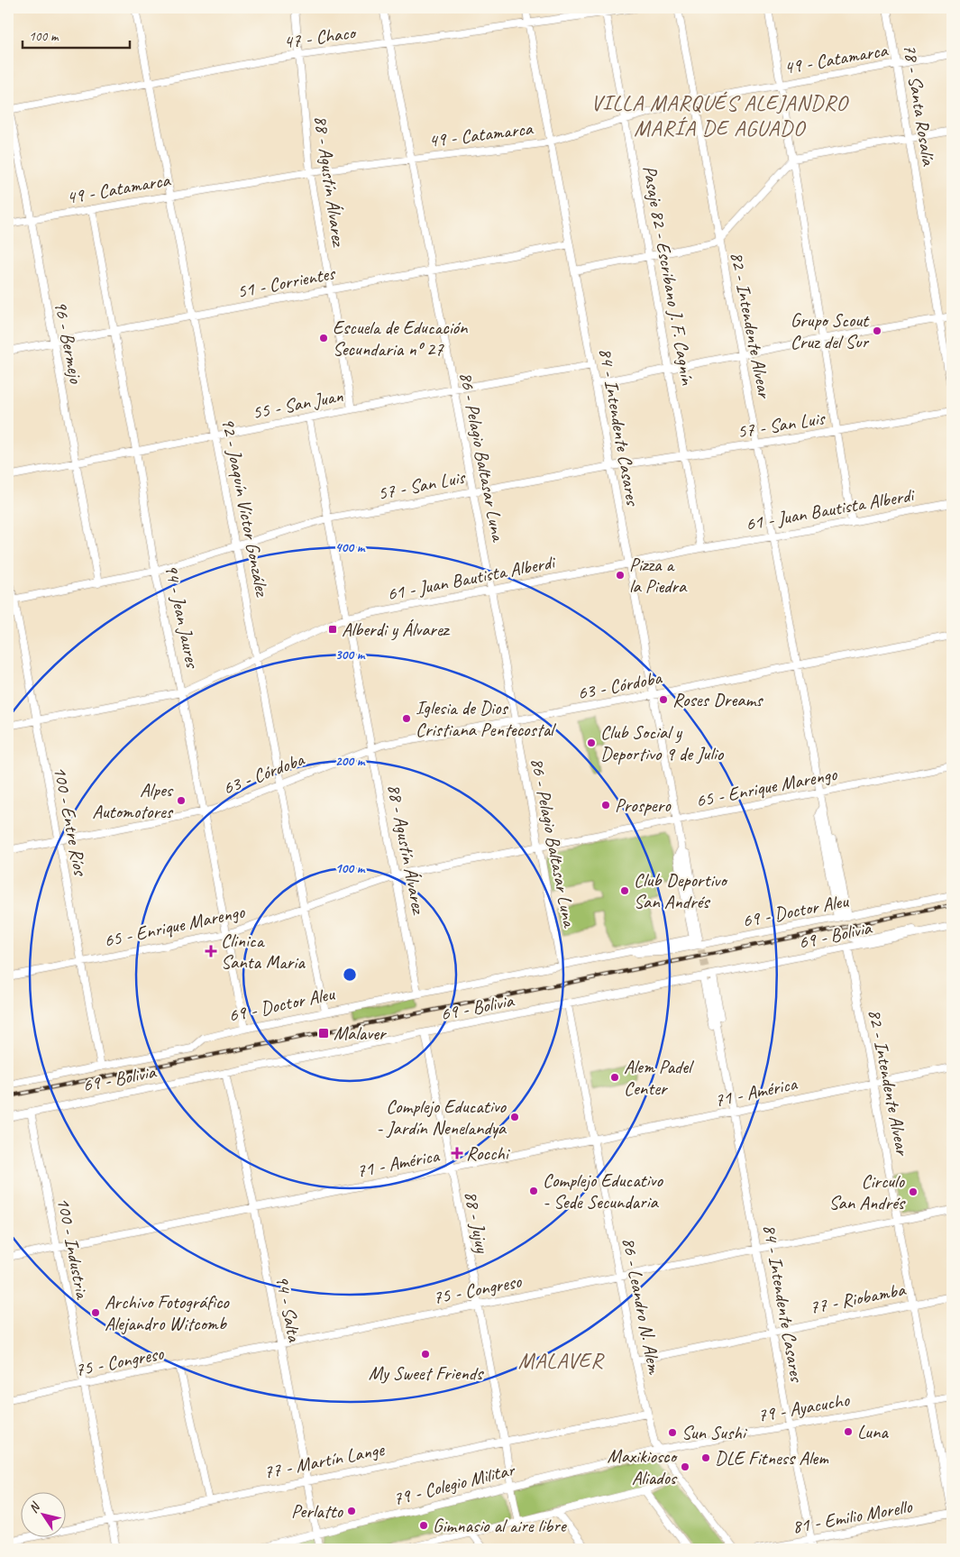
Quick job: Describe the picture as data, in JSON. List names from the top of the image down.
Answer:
{
  "streets": {
    "street": [
      "47 - Chaco",
      "49 - Catamarca",
      "78 - Santa Rosalía",
      "88 - Agustín Álvarez",
      "Pasaje 82 - Escribano J. F. Cagnín",
      "51 - Corrientes",
      "82 - Intendente Alvear",
      "96 - Bermejo",
      "55 - San Juan",
      "57 - San Luis",
      "84 - Intendente Casares",
      "86 - Pelagio Baltasar Luna",
      "92 - Joaquín Víctor González",
      "61 - Juan Bautista Alberdi",
      "94 - Jean Jaures",
      "63 - Córdoba",
      "65 - Enrique Marengo",
      "100 - Entre Ríos",
      "69 - Doctor Aleu",
      "69 - Bolivia",
      "71 - América",
      "88 - Jujuy",
      "100 - Industria",
      "75 - Congreso",
      "77 - Riobamba",
      "86 - Leandro N. Alem",
      "94 - Salta",
      "79 - Ayacucho",
      "77 - Martín Lange",
      "79 - Colegio Militar",
      "81 - Emilio Morello"
    ]
  },
  "crossings": [
    ["47 - Chaco", "88 - Agustín Álvarez"],
    ["47 - Chaco", "Pasaje 82 - Escribano J. F. Cagnín"],
    ["47 - Chaco", "96 - Bermejo"],
    ["47 - Chaco", "84 - Intendente Casares"],
    ["47 - Chaco", "86 - Pelagio Baltasar Luna"],
    ["47 - Chaco", "92 - Joaquín Víctor González"],
    ["49 - Catamarca", "78 - Santa Rosalía"],
    ["49 - Catamarca", "88 - Agustín Álvarez"],
    ["49 - Catamarca", "Pasaje 82 - Escribano J. F. Cagnín"],
    ["49 - Catamarca", "82 - Intendente Alvear"],
    ["49 - Catamarca", "96 - Bermejo"],
    ["49 - Catamarca", "84 - Intendente Casares"],
    ["49 - Catamarca", "86 - Pelagio Baltasar Luna"],
    ["49 - Catamarca", "92 - Joaquín Víctor González"],
    ["49 - Catamarca", "94 - Jean Jaures"],
    ["88 - Agustín Álvarez", "51 - Corrientes"],
    ["88 - Agustín Álvarez", "55 - San Juan"],
    ["88 - Agustín Álvarez", "57 - San Luis"],
    ["88 - Agustín Álvarez", "61 - Juan Bautista Alberdi"],
    ["88 - Agustín Álvarez", "63 - Córdoba"],
    ["88 - Agustín Álvarez", "65 - Enrique Marengo"],
    ["88 - Agustín Álvarez", "69 - Doctor Aleu"],
    ["Pasaje 82 - Escribano J. F. Cagnín", "57 - San Luis"],
    ["Pasaje 82 - Escribano J. F. Cagnín", "61 - Juan Bautista Alberdi"],
    ["51 - Corrientes", "96 - Bermejo"],
    ["51 - Corrientes", "84 - Intendente Casares"],
    ["51 - Corrientes", "86 - Pelagio Baltasar Luna"],
    ["51 - Corrientes", "92 - Joaquín Víctor González"],
    ["51 - Corrientes", "94 - Jean Jaures"],
    ["82 - Intendente Alvear", "57 - San Luis"],
    ["82 - Intendente Alvear", "61 - Juan Bautista Alberdi"],
    ["82 - Intendente Alvear", "63 - Córdoba"],
    ["82 - Intendente Alvear", "65 - Enrique Marengo"],
    ["82 - Intendente Alvear", "69 - Doctor Aleu"],
    ["82 - Intendente Alvear", "69 - Bolivia"],
    ["82 - Intendente Alvear", "71 - América"],
    ["82 - Intendente Alvear", "75 - Congreso"],
    ["82 - Intendente Alvear", "77 - Riobamba"],
    ["82 - Intendente Alvear", "79 - Ayacucho"],
    ["82 - Intendente Alvear", "81 - Emilio Morello"],
    ["96 - Bermejo", "55 - San Juan"],
    ["96 - Bermejo", "57 - San Luis"],
    ["55 - San Juan", "84 - Intendente Casares"],
    ["55 - San Juan", "86 - Pelagio Baltasar Luna"],
    ["55 - San Juan", "92 - Joaquín Víctor González"],
    ["55 - San Juan", "94 - Jean Jaures"],
    ["57 - San Luis", "84 - Intendente Casares"],
    ["57 - San Luis", "86 - Pelagio Baltasar Luna"],
    ["57 - San Luis", "92 - Joaquín Víctor González"],
    ["57 - San Luis", "94 - Jean Jaures"],
    ["57 - San Luis", "100 - Entre Ríos"],
    ["84 - Intendente Casares", "61 - Juan Bautista Alberdi"],
    ["84 - Intendente Casares", "63 - Córdoba"],
    ["84 - Intendente Casares", "65 - Enrique Marengo"],
    ["84 - Intendente Casares", "69 - Doctor Aleu"],
    ["84 - Intendente Casares", "69 - Bolivia"],
    ["84 - Intendente Casares", "71 - América"],
    ["84 - Intendente Casares", "75 - Congreso"],
    ["84 - Intendente Casares", "77 - Riobamba"],
    ["84 - Intendente Casares", "79 - Ayacucho"],
    ["84 - Intendente Casares", "81 - Emilio Morello"],
    ["86 - Pelagio Baltasar Luna", "61 - Juan Bautista Alberdi"],
    ["86 - Pelagio Baltasar Luna", "63 - Córdoba"],
    ["86 - Pelagio Baltasar Luna", "65 - Enrique Marengo"],
    ["86 - Pelagio Baltasar Luna", "69 - Doctor Aleu"],
    ["92 - Joaquín Víctor González", "61 - Juan Bautista Alberdi"],
    ["92 - Joaquín Víctor González", "63 - Córdoba"],
    ["92 - Joaquín Víctor González", "65 - Enrique Marengo"],
    ["92 - Joaquín Víctor González", "69 - Doctor Aleu"],
    ["61 - Juan Bautista Alberdi", "94 - Jean Jaures"],
    ["61 - Juan Bautista Alberdi", "100 - Entre Ríos"],
    ["94 - Jean Jaures", "63 - Córdoba"],
    ["94 - Jean Jaures", "65 - Enrique Marengo"],
    ["94 - Jean Jaures", "69 - Doctor Aleu"],
    ["63 - Córdoba", "100 - Entre Ríos"],
    ["65 - Enrique Marengo", "100 - Entre Ríos"],
    ["100 - Entre Ríos", "69 - Doctor Aleu"],
    ["69 - Bolivia", "88 - Jujuy"],
    ["69 - Bolivia", "100 - Industria"],
    ["69 - Bolivia", "86 - Leandro N. Alem"],
    ["69 - Bolivia", "94 - Salta"],
    ["71 - América", "88 - Jujuy"],
    ["71 - América", "100 - Industria"],
    ["71 - América", "86 - Leandro N. Alem"],
    ["71 - América", "94 - Salta"],
    ["88 - Jujuy", "75 - Congreso"],
    ["88 - Jujuy", "77 - Martín Lange"],
    ["88 - Jujuy", "79 - Colegio Militar"],
    ["100 - Industria", "75 - Congreso"],
    ["100 - Industria", "77 - Martín Lange"],
    ["75 - Congreso", "86 - Leandro N. Alem"],
    ["75 - Congreso", "94 - Salta"],
    ["77 - Riobamba", "86 - Leandro N. Alem"],
    ["86 - Leandro N. Alem", "79 - Ayacucho"],
    ["86 - Leandro N. Alem", "77 - Martín Lange"],
    ["86 - Leandro N. Alem", "79 - Colegio Militar"],
    ["94 - Salta", "77 - Martín Lange"],
    ["94 - Salta", "79 - Colegio Militar"],
    ["79 - Ayacucho", "79 - Colegio Militar"]
  ],
  "districts": ["VILLA MARQUÉS ALEJANDRO MARÍA DE AGUADO", "MALAVER"],
  "places": {
    "other": [
      "Grupo Scout Cruz del Sur",
      "Escuela de Educación Secundaria nº 27",
      "Pizza a la Piedra",
      "Roses Dreams",
      "Iglesia de Dios Cristiana Pentecostal",
      "Club Social y Deportivo 9 de Julio",
      "Alpes Automotores",
      "Prospero",
      "Club Deportivo San Andrés",
      "Alem Padel Center",
      "Complejo Educativo - Jardín Nenelandya",
      "Complejo Educativo - Sede Secundaria",
      "Circulo San Andrés",
      "Archivo Fotográfico Alejandro Witcomb",
      "My Sweet Friends",
      "Luna",
      "Sun Sushi",
      "DLE Fitness Alem",
      "Maxikiosco Aliados",
      "Perlatto",
      "Gimnasio al aire libre"
    ],
    "transit": ["Alberdi y Álvarez", "Malaver"],
    "health": ["Clinica Santa Maria", "Rocchi"]
  },
  "scale_bar": "100 m",
  "north": "top left",
  "rings": [
    "400 m",
    "300 m",
    "200 m",
    "100 m"
  ]
}
